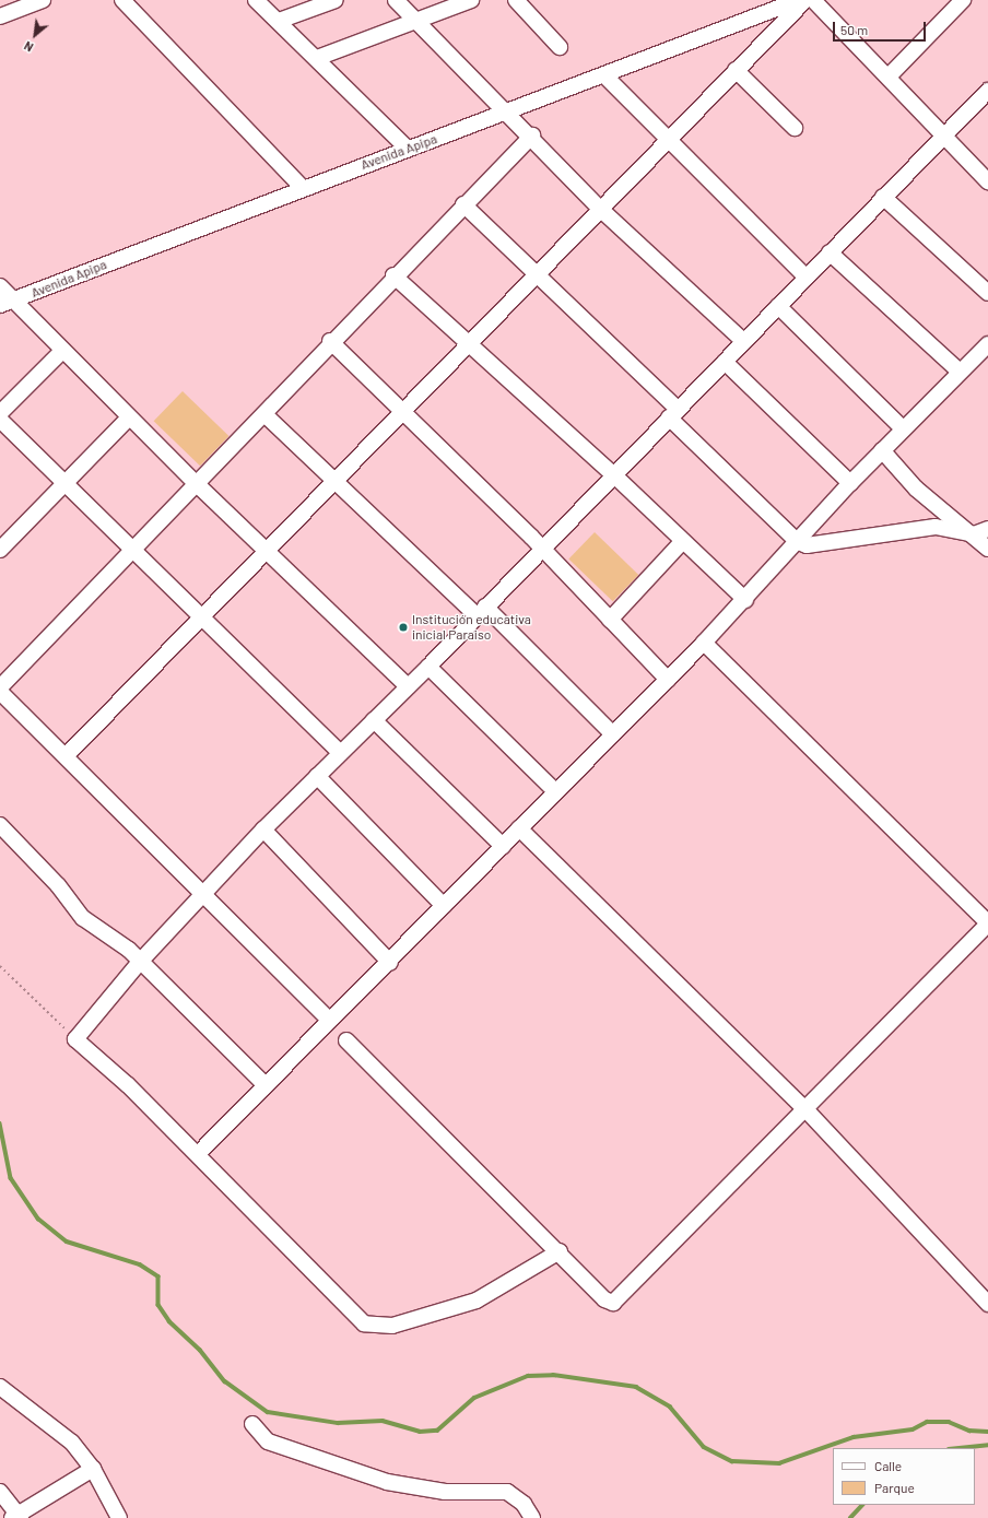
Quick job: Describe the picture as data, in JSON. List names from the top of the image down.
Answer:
{
  "streets": {
    "street": ["Avenida Apipa"]
  },
  "places": ["Institución educativa inicial Paraiso"],
  "legend": ["Calle", "Parque"],
  "scale_bar": "50 m",
  "north": "bottom left"
}
